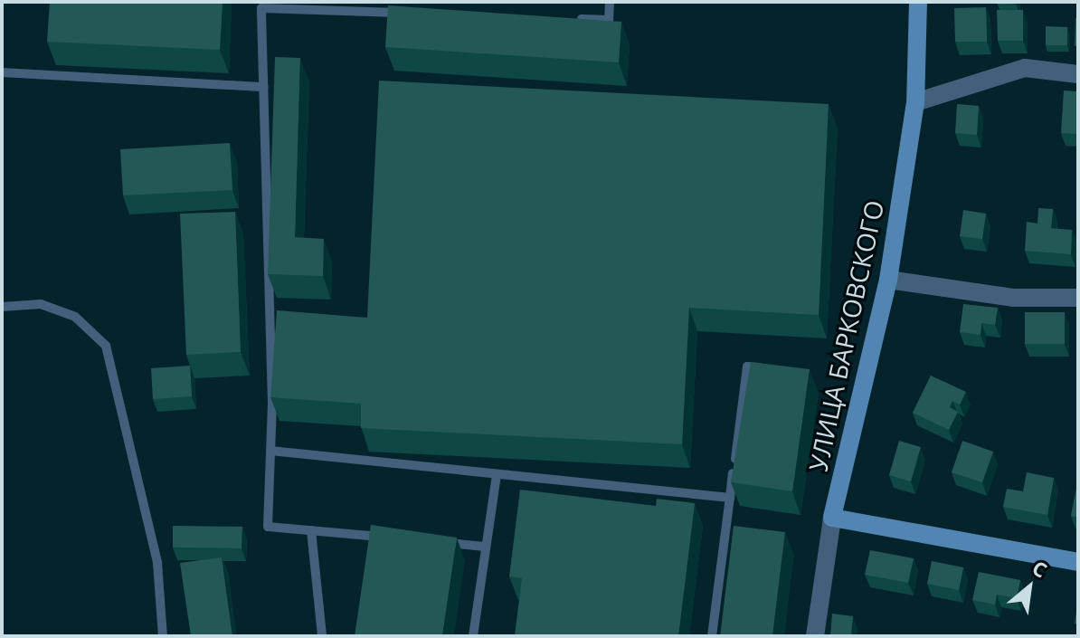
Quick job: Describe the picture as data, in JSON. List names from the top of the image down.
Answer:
{
  "streets": {
    "street": ["УЛИЦА БАРКОВСКОГО"]
  },
  "north": "top right"
}
